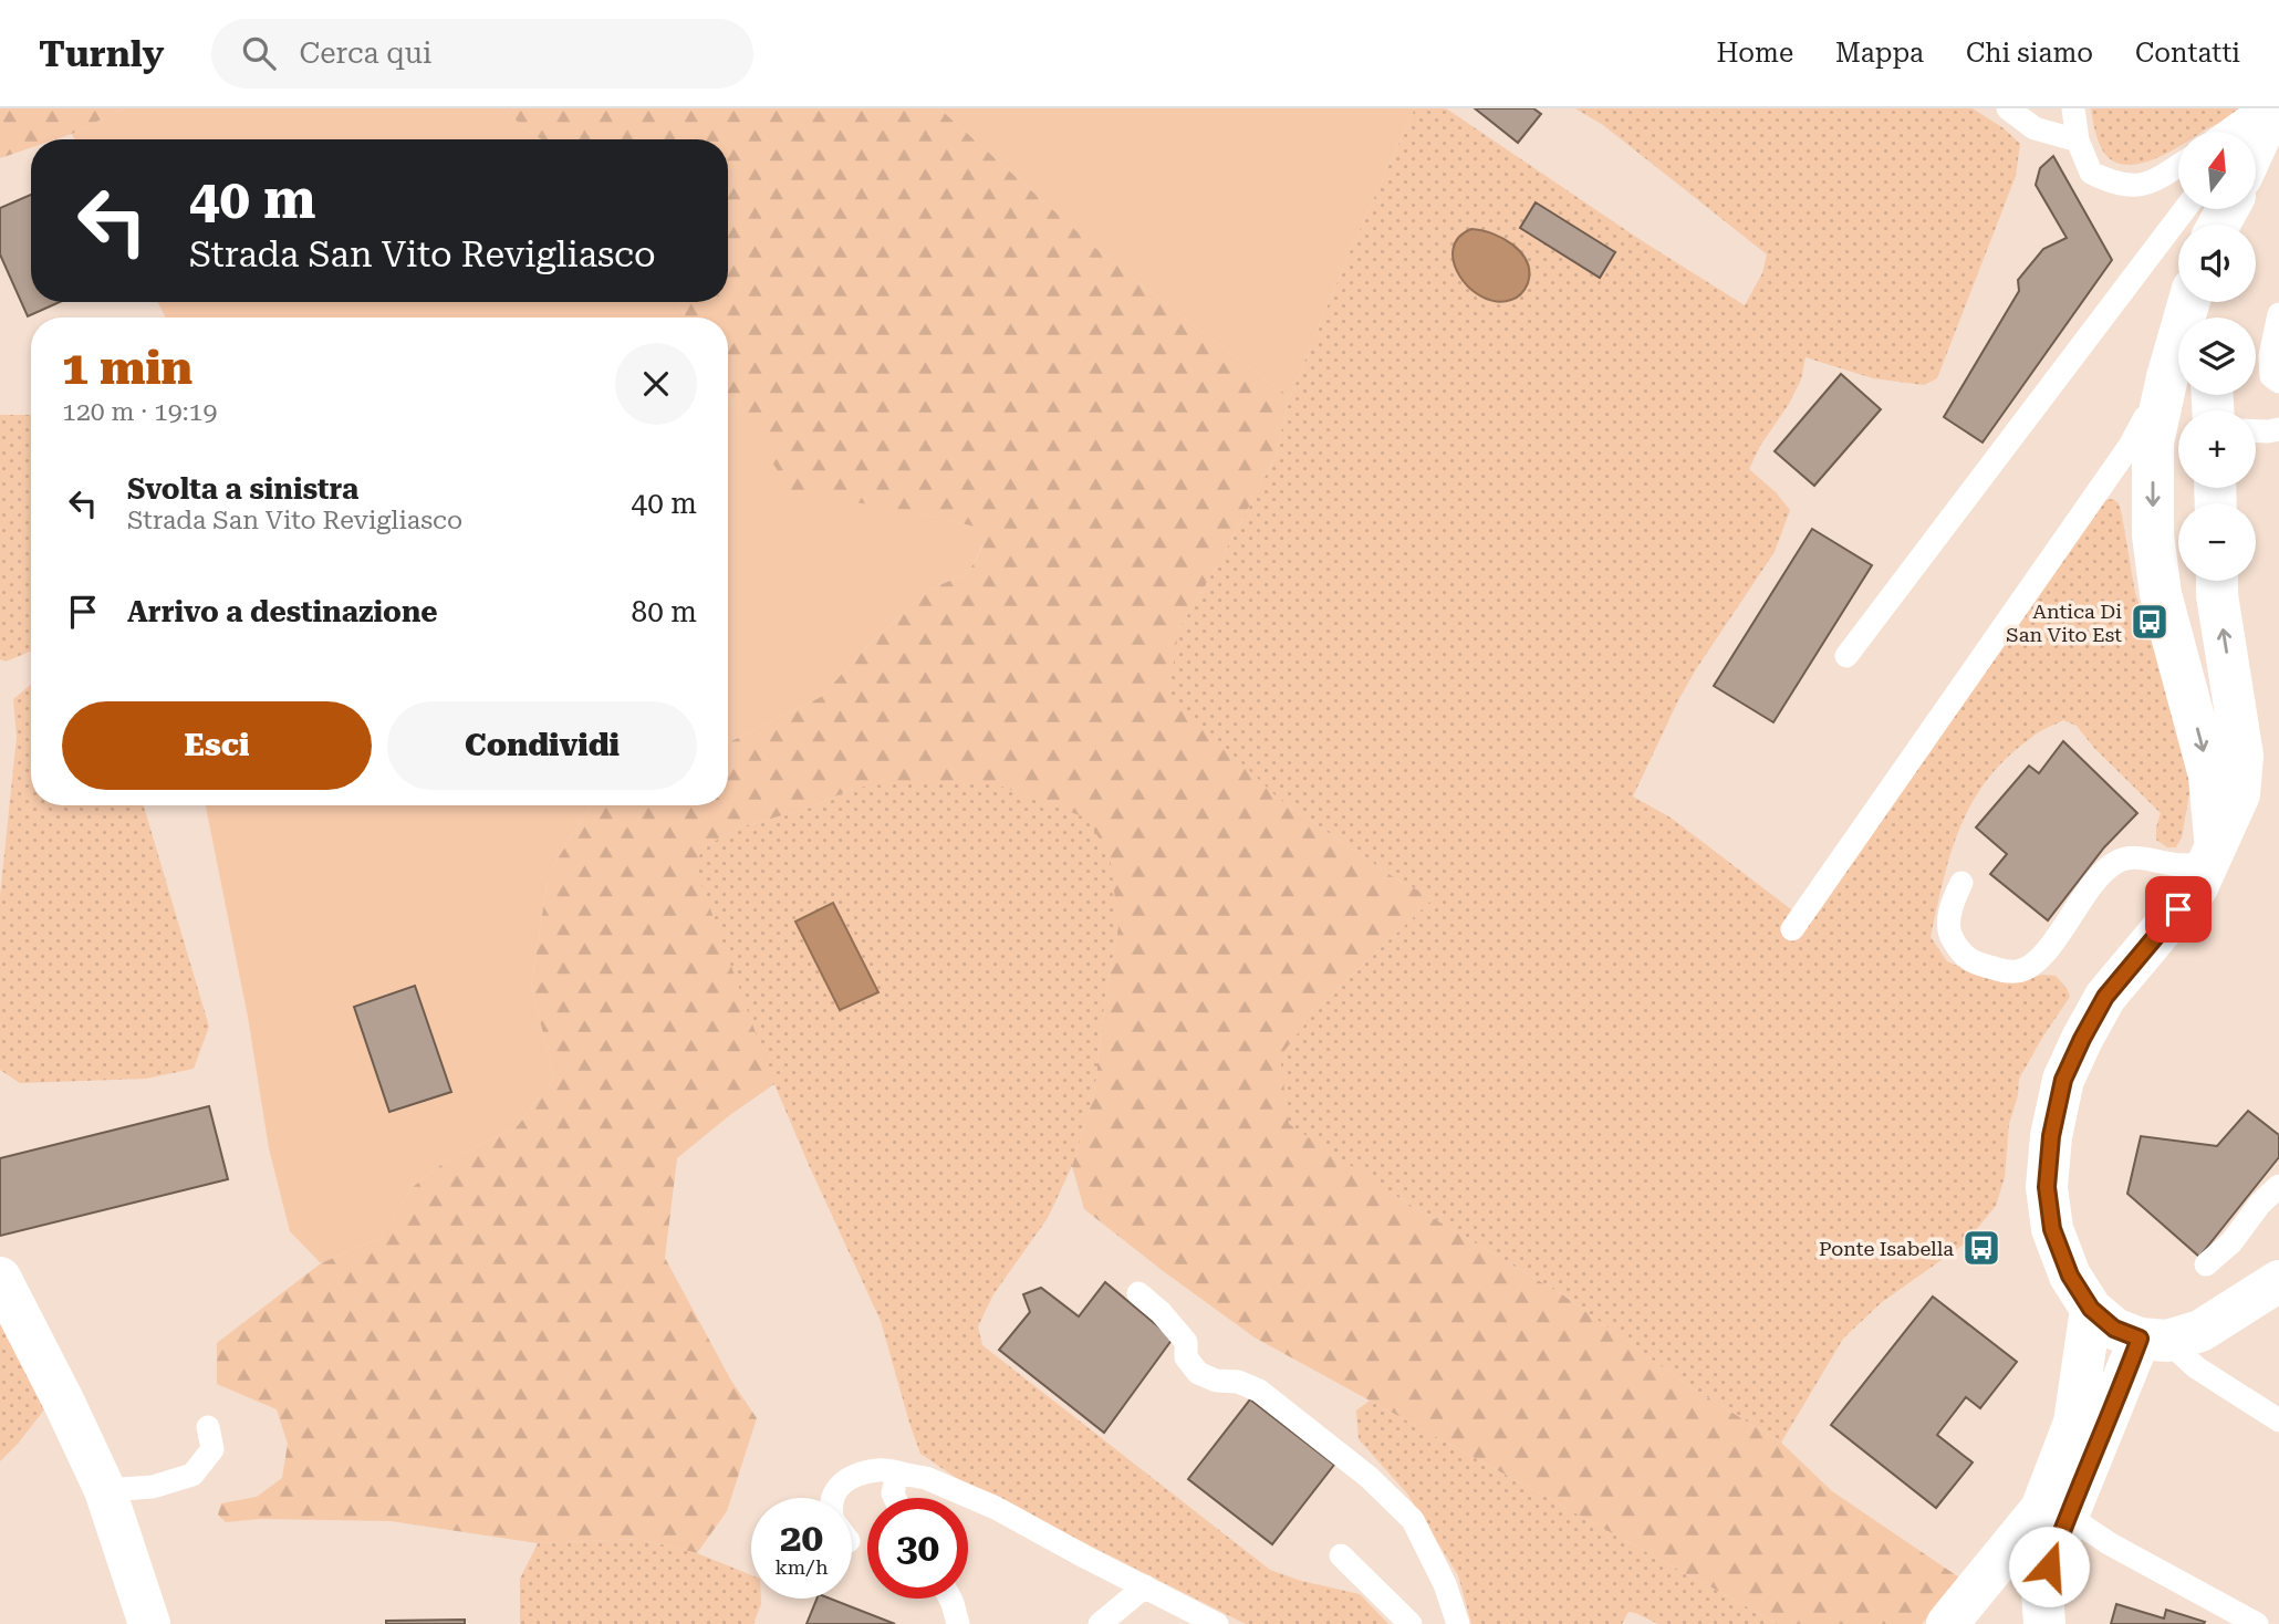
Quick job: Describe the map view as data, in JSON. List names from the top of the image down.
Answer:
{
  "places": {
    "bus stop": ["Antica Di San Vito Est", "Ponte Isabella"]
  },
  "north": "top",
  "page": {
    "header": "Turnly",
    "search": "Cerca qui",
    "nav": [
      "Home",
      "Mappa",
      "Chi siamo",
      "Contatti"
    ],
    "map_buttons": ["+", "−"],
    "turn": ["40 m", "Strada San Vito Revigliasco"],
    "heading": ["1 min", "120 m · 19:19"],
    "list": [
      {
        "name": "Svolta a sinistra",
        "note": "Strada San Vito Revigliasco",
        "value": "40 m"
      },
      {
        "name": "Arrivo a destinazione",
        "value": "80 m"
      }
    ],
    "buttons": ["Esci", "Condividi"],
    "speed": "20 km/h",
    "limit": "30"
  }
}
